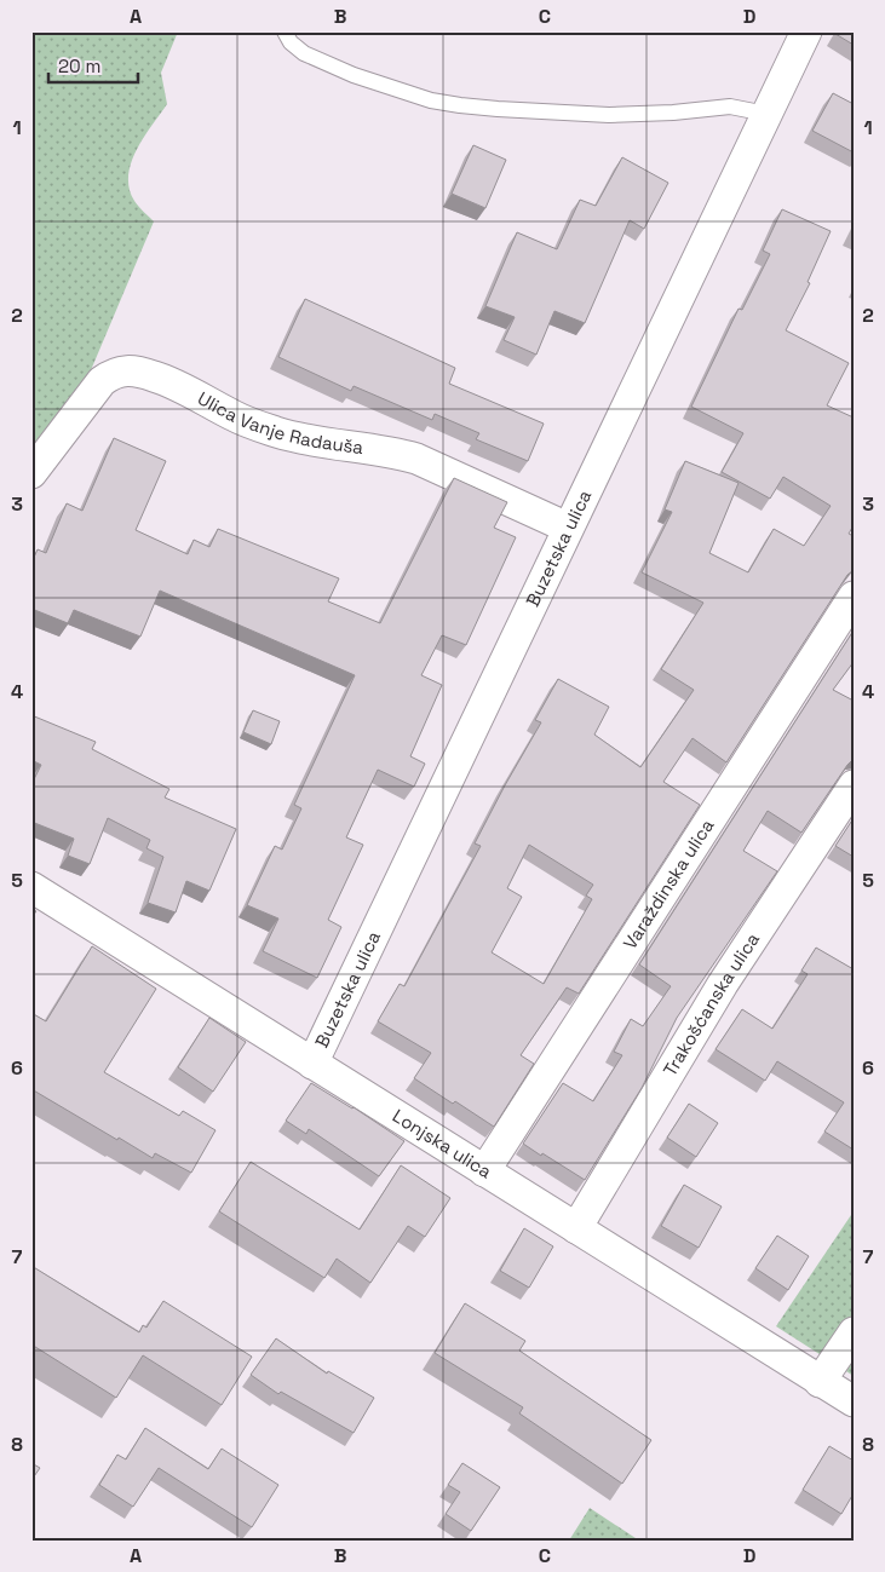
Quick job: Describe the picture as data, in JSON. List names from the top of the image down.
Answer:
{
  "streets": {
    "street": [
      "Ulica Vanje Radauša",
      "Buzetska ulica",
      "Varaždinska ulica",
      "Trakošćanska ulica",
      "Lonjska ulica"
    ]
  },
  "crossings": [
    ["Ulica Vanje Radauša", "Buzetska ulica"],
    ["Buzetska ulica", "Lonjska ulica"],
    ["Varaždinska ulica", "Lonjska ulica"],
    ["Trakošćanska ulica", "Lonjska ulica"]
  ],
  "scale_bar": "20 m",
  "grid": {
    "columns": [
      "A",
      "B",
      "C",
      "D"
    ],
    "rows": [
      "1",
      "2",
      "3",
      "4",
      "5",
      "6",
      "7",
      "8"
    ]
  }
}
